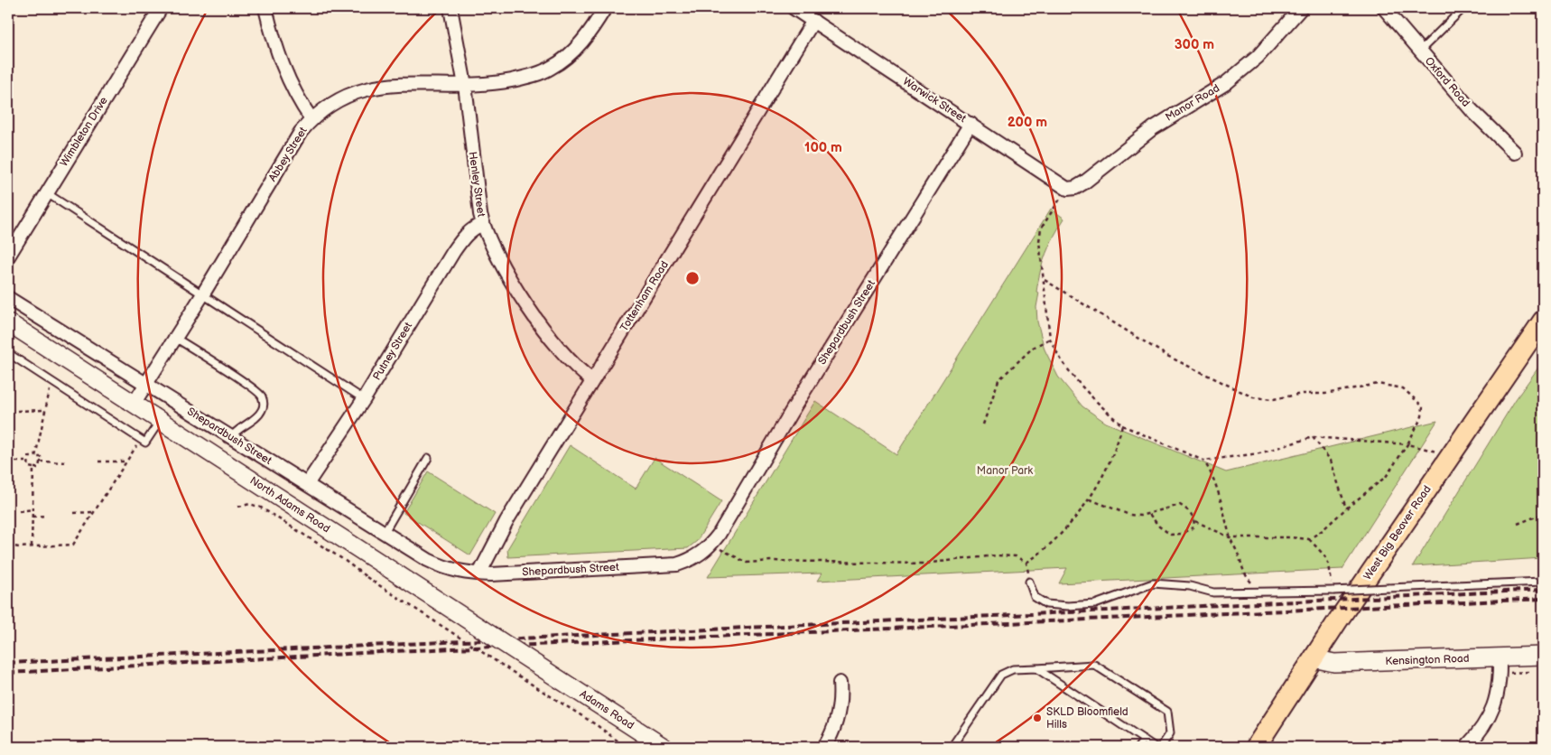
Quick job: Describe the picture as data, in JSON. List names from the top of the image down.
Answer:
{
  "streets": {
    "main road": [
      "North Adams Road",
      "West Big Beaver Road",
      "Kensington Road",
      "Adams Road"
    ],
    "street": [
      "Oxford Road",
      "Warwick Street",
      "Manor Road",
      "Wimbleton Drive",
      "Abbey Street",
      "Henley Street",
      "Tottenham Road",
      "Shepardbush Street",
      "Putney Street"
    ]
  },
  "crossings": [
    ["Warwick Street", "Manor Road"],
    ["Warwick Street", "Tottenham Road"],
    ["Warwick Street", "Shepardbush Street"],
    ["Abbey Street", "Henley Street"],
    ["Abbey Street", "Shepardbush Street"],
    ["Abbey Street", "North Adams Road"],
    ["Henley Street", "Tottenham Road"],
    ["Henley Street", "Putney Street"],
    ["Tottenham Road", "Shepardbush Street"],
    ["Shepardbush Street", "Putney Street"],
    ["North Adams Road", "Adams Road"],
    ["West Big Beaver Road", "Kensington Road"]
  ],
  "parks": ["Manor Park"],
  "places": ["SKLD Bloomfield Hills"],
  "rings": ["300 m", "200 m", "100 m"]
}
